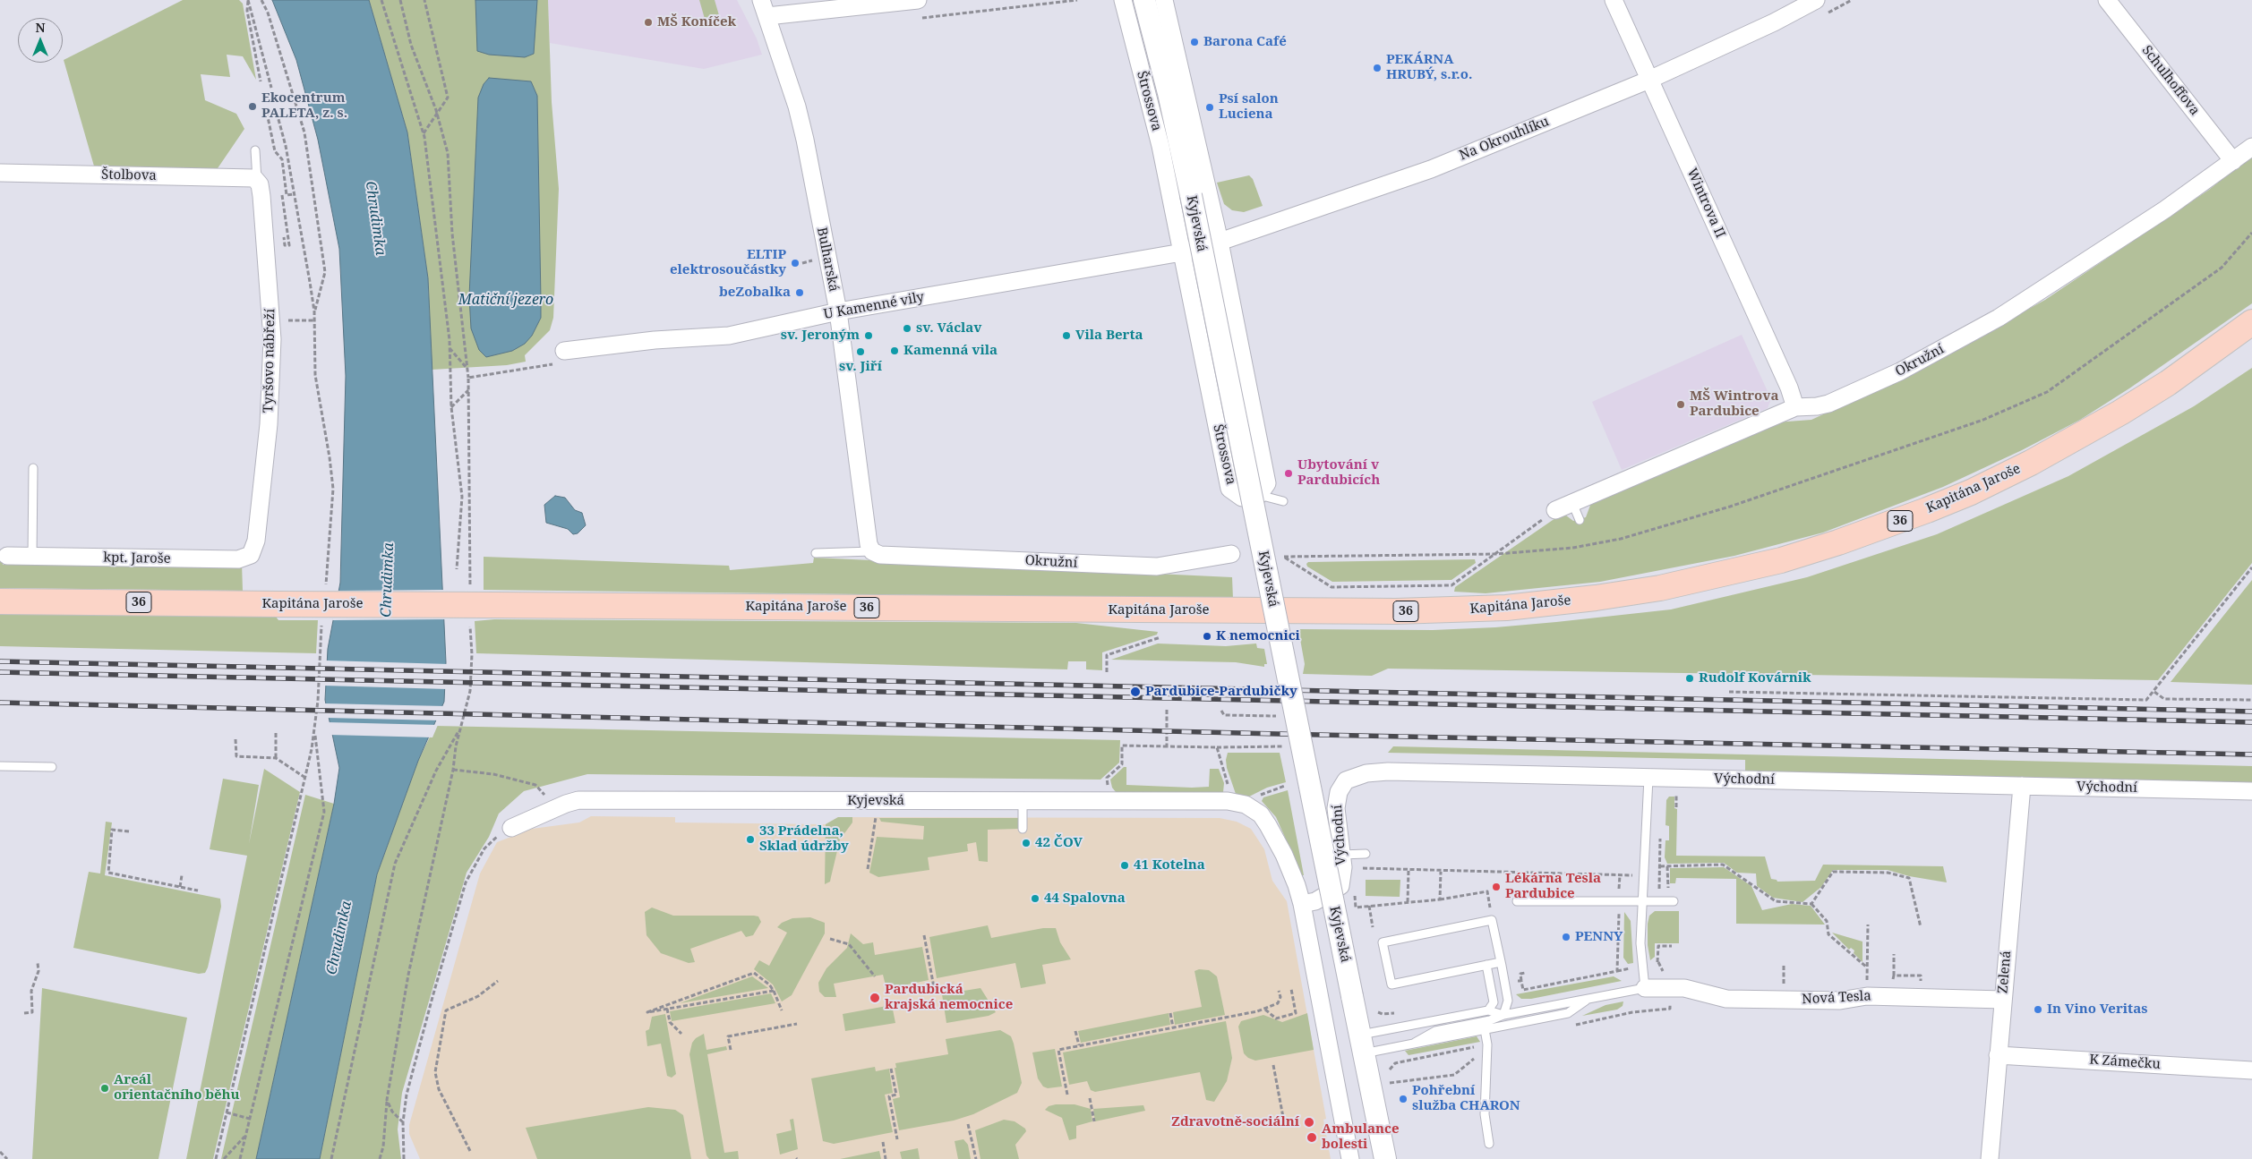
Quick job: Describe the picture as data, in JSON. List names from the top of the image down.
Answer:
{
  "streets": {
    "main road": ["Kapitána Jaroše", "36"],
    "street": [
      "Schulhoffova",
      "Štrossova",
      "Na Okrouhlíku",
      "Štolbova",
      "Wintrova II",
      "Kyjevská",
      "Bulharská",
      "U Kamenné vily",
      "Tyršovo nábřeží",
      "Okružní",
      "kpt. Jaroše",
      "Východní",
      "Zelená",
      "Nová Tesla",
      "K Zámečku"
    ]
  },
  "crossings": [
    ["Schulhoffova", "Okružní"],
    ["Štrossova", "Na Okrouhlíku"],
    ["Štrossova", "U Kamenné vily"],
    ["Na Okrouhlíku", "Wintrova II"],
    ["Na Okrouhlíku", "U Kamenné vily"],
    ["Štolbova", "Tyršovo nábřeží"],
    ["Wintrova II", "Okružní"],
    ["Bulharská", "U Kamenné vily"],
    ["Bulharská", "Okružní"],
    ["Tyršovo nábřeží", "kpt. Jaroše"],
    ["Východní", "Zelená"],
    ["Zelená", "Nová Tesla"],
    ["Zelená", "K Zámečku"]
  ],
  "water": ["Chrudimka", "Matiční jezero"],
  "places": [
    "MŠ Koníček",
    "Barona Café",
    "PEKÁRNA HRUBÝ, s.r.o.",
    "Ekocentrum PALETA, z. s.",
    "Psí salon Luciena",
    "ELTIP elektrosoučástky",
    "beZobalka",
    "sv. Václav",
    "sv. Jeroným",
    "Vila Berta",
    "Kamenná vila",
    "sv. Jiří",
    "MŠ Wintrova Pardubice",
    "Ubytování v Pardubicích",
    "K nemocnici",
    "Rudolf Kovárnik",
    "Pardubice-Pardubičky",
    "33 Prádelna, Sklad údržby",
    "42 ČOV",
    "41 Kotelna",
    "Lékárna Tesla Pardubice",
    "44 Spalovna",
    "PENNY",
    "Pardubická krajská nemocnice",
    "In Vino Veritas",
    "Areál orientačního běhu",
    "Pohřební služba CHARON",
    "Zdravotně-sociální",
    "Ambulance bolesti"
  ],
  "north": "top"
}
